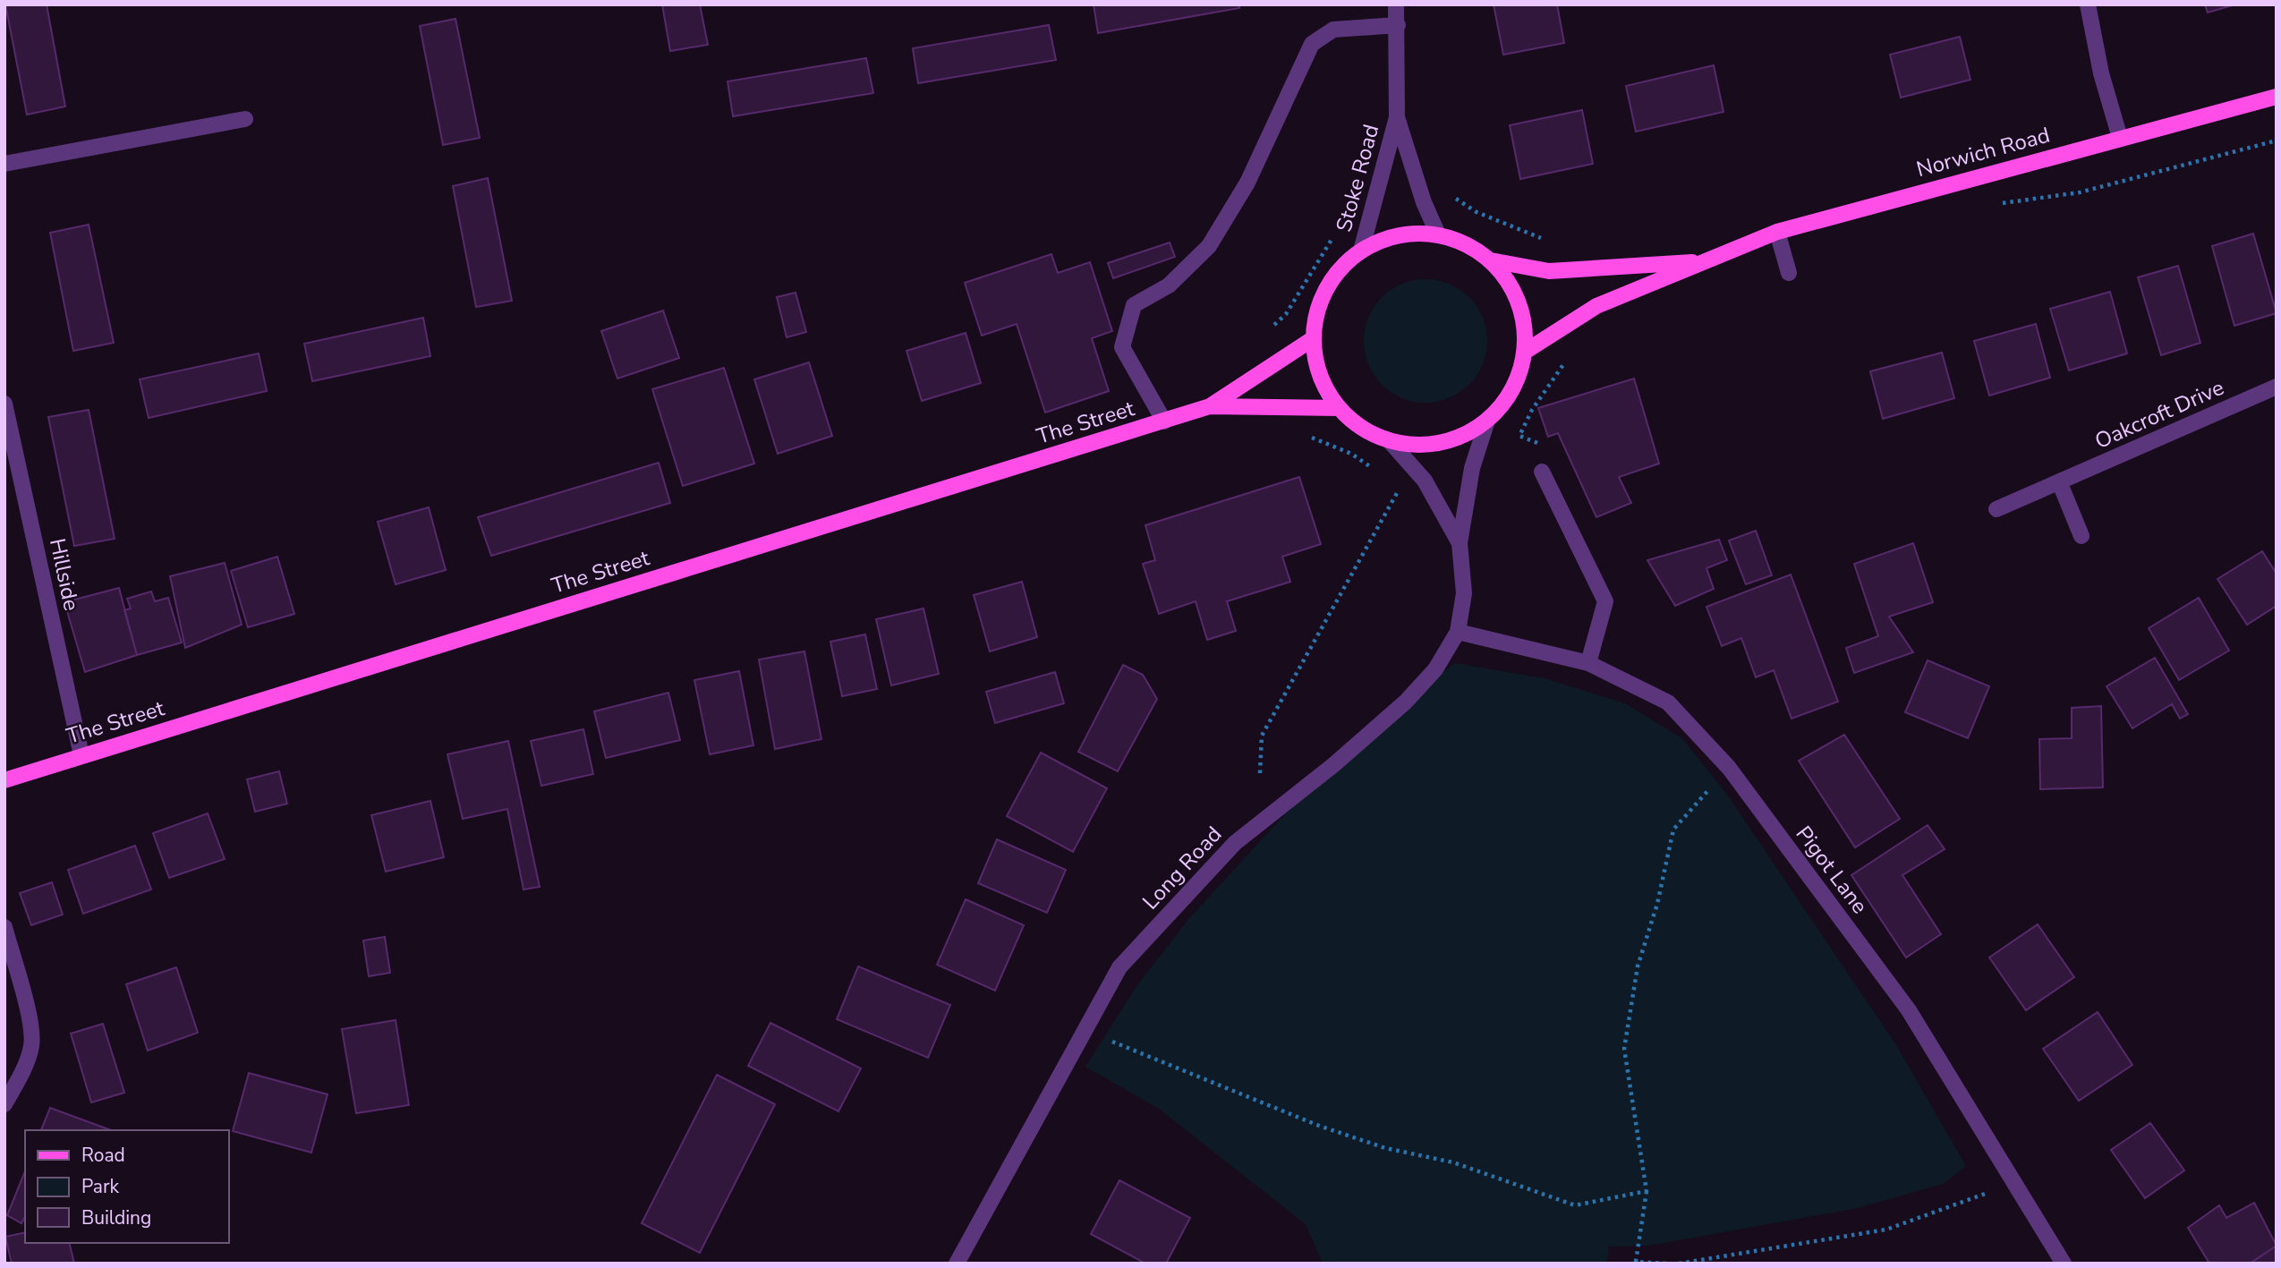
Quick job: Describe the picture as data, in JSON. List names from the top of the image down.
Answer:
{
  "streets": {
    "main road": ["Norwich Road", "The Street"],
    "street": [
      "Stoke Road",
      "Oakcroft Drive",
      "Hillside",
      "Long Road",
      "Pigot Lane"
    ]
  },
  "crossings": [
    ["Norwich Road", "Stoke Road"],
    ["Norwich Road", "The Street"],
    ["Norwich Road", "Long Road"],
    ["Stoke Road", "The Street"],
    ["Stoke Road", "Long Road"],
    ["The Street", "Hillside"],
    ["The Street", "Long Road"],
    ["Long Road", "Pigot Lane"]
  ],
  "legend": ["Road", "Park", "Building"]
}
